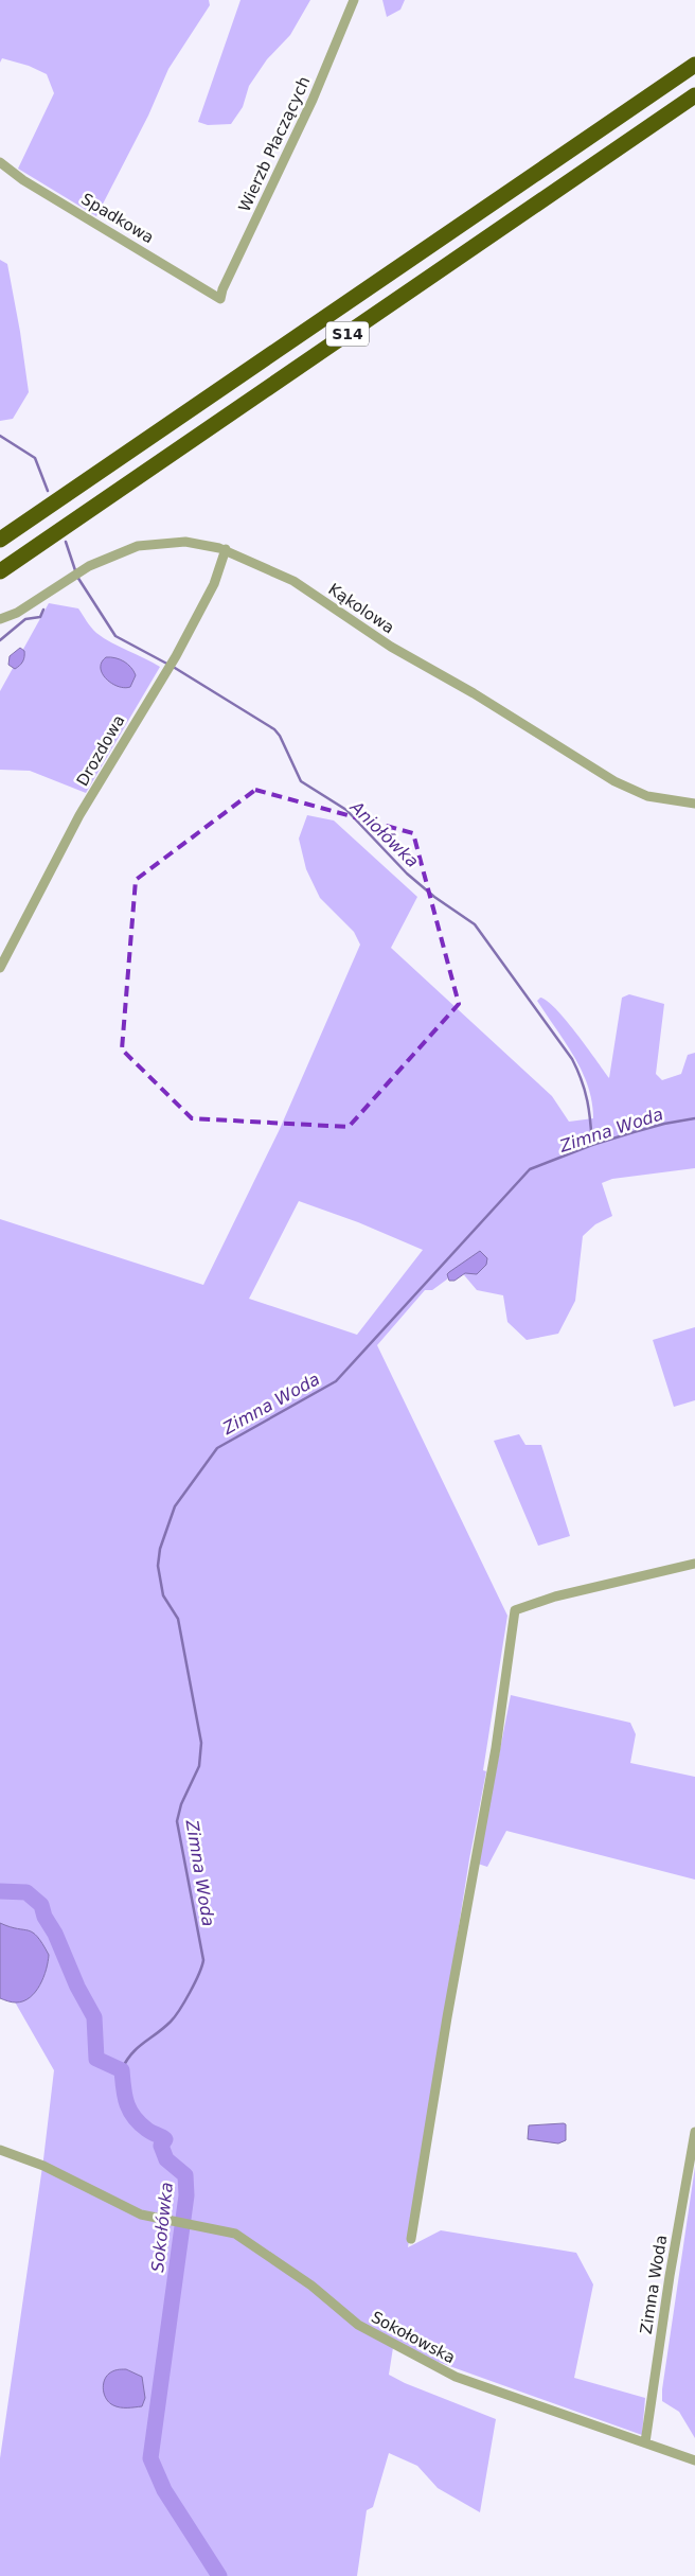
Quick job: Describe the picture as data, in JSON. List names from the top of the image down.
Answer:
{
  "streets": {
    "highway": ["S14"],
    "street": [
      "Wierzb Płaczących",
      "Spadkowa",
      "Kąkolowa",
      "Drozdowa",
      "Zimna Woda",
      "Sokołowska"
    ]
  },
  "crossings": [
    ["Wierzb Płaczących", "Spadkowa"],
    ["Kąkolowa", "Drozdowa"],
    ["Zimna Woda", "Sokołowska"]
  ],
  "water": ["Aniołówka", "Zimna Woda", "Sokołówka"]
}
